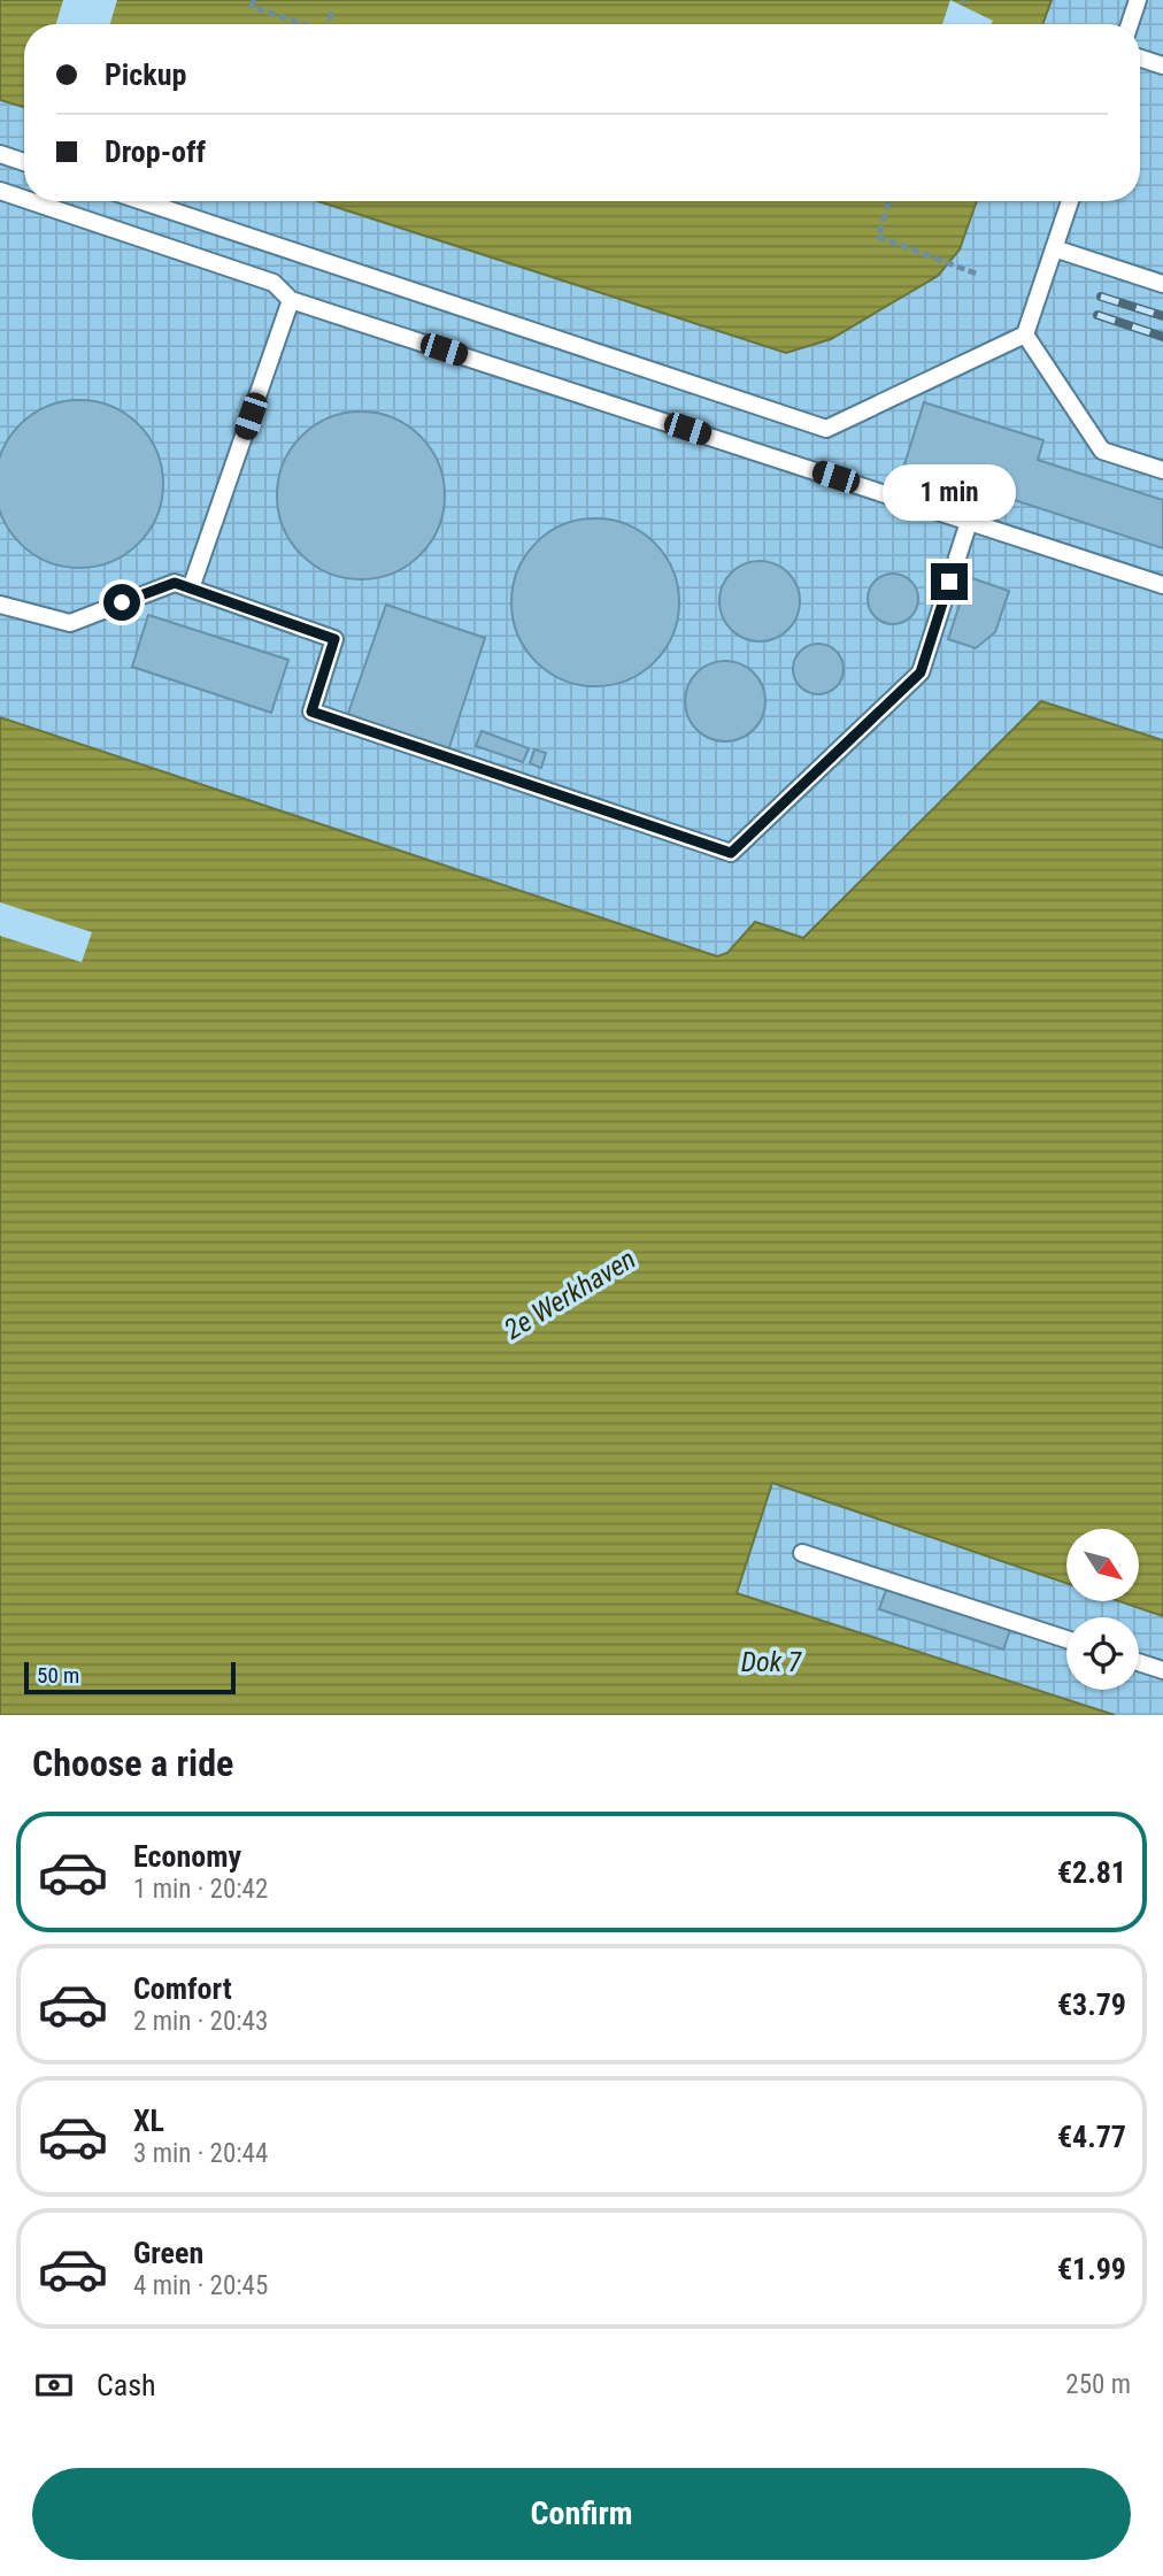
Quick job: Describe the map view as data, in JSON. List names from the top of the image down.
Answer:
{
  "water": ["2e Werkhaven", "Dok 7"],
  "scale_bar": "50 m",
  "north": "bottom right",
  "page": {
    "banner": ["Pickup", "Drop-off"],
    "bubble": "1 min",
    "scale": "50 m",
    "heading": "Choose a ride",
    "list": [
      {
        "name": "Economy",
        "note": "1 min · 20:42",
        "value": "€2.81"
      },
      {
        "name": "Comfort",
        "note": "2 min · 20:43",
        "value": "€3.79"
      },
      {
        "name": "XL",
        "note": "3 min · 20:44",
        "value": "€4.77"
      },
      {
        "name": "Green",
        "note": "4 min · 20:45",
        "value": "€1.99"
      }
    ],
    "pay": ["Cash", "250 m"],
    "buttons": "Confirm"
  }
}
